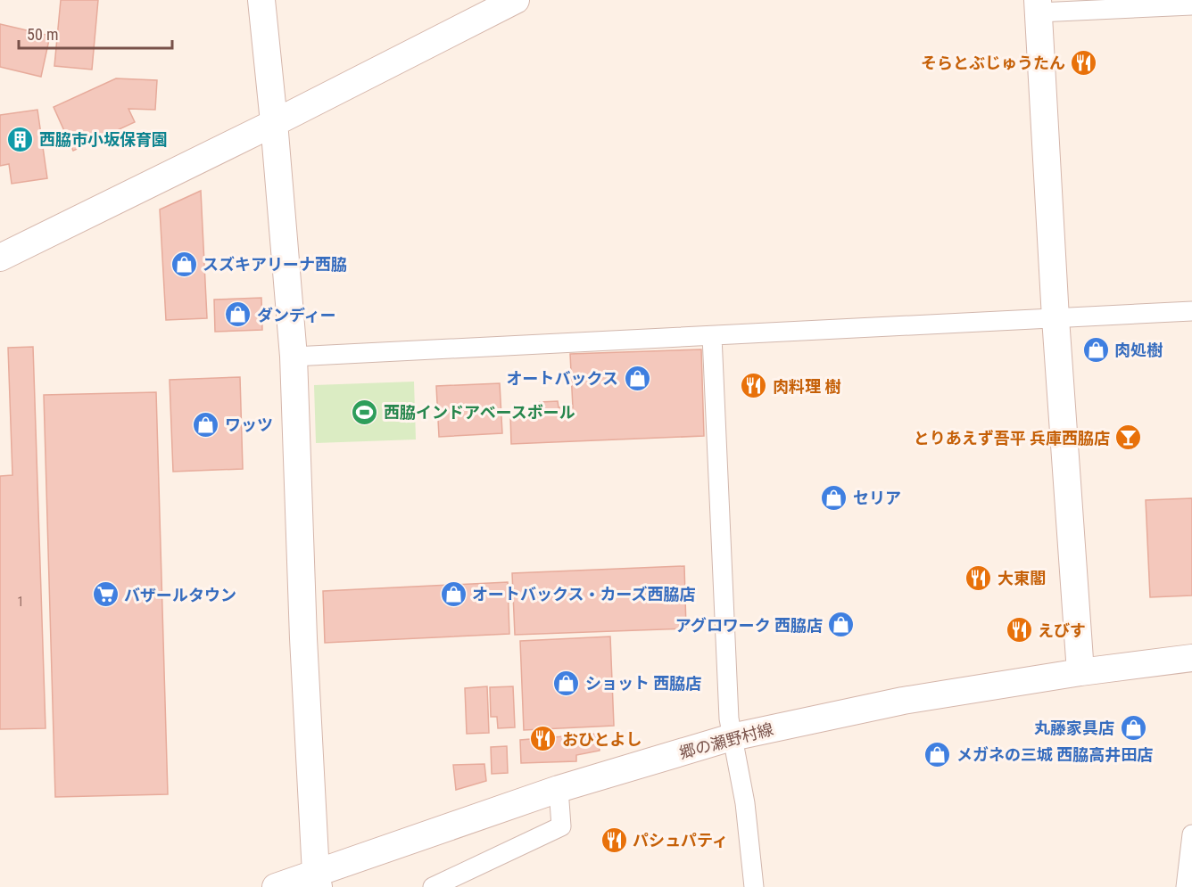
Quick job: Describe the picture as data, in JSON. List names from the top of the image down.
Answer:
{
  "streets": {
    "street": ["郷の瀬野村線"]
  },
  "places": {
    "restaurant": [
      "そらとぶじゅうたん",
      "肉料理 樹",
      "大東閣",
      "えびす",
      "おひとよし",
      "パシュパティ"
    ],
    "building": ["西脇市小坂保育園"],
    "shop": [
      "スズキアリーナ西脇",
      "ダンディー",
      "肉処樹",
      "オートバックス",
      "ワッツ",
      "セリア",
      "オートバックス・カーズ西脇店",
      "アグロワーク 西脇店",
      "ショット 西脇店",
      "丸藤家具店",
      "メガネの三城 西脇高井田店"
    ],
    "sports": ["西脇インドアベースボール"],
    "bar": ["とりあえず吾平 兵庫西脇店"],
    "supermarket": ["バザールタウン"]
  },
  "house_numbers": ["1"],
  "scale_bar": "50 m"
}
